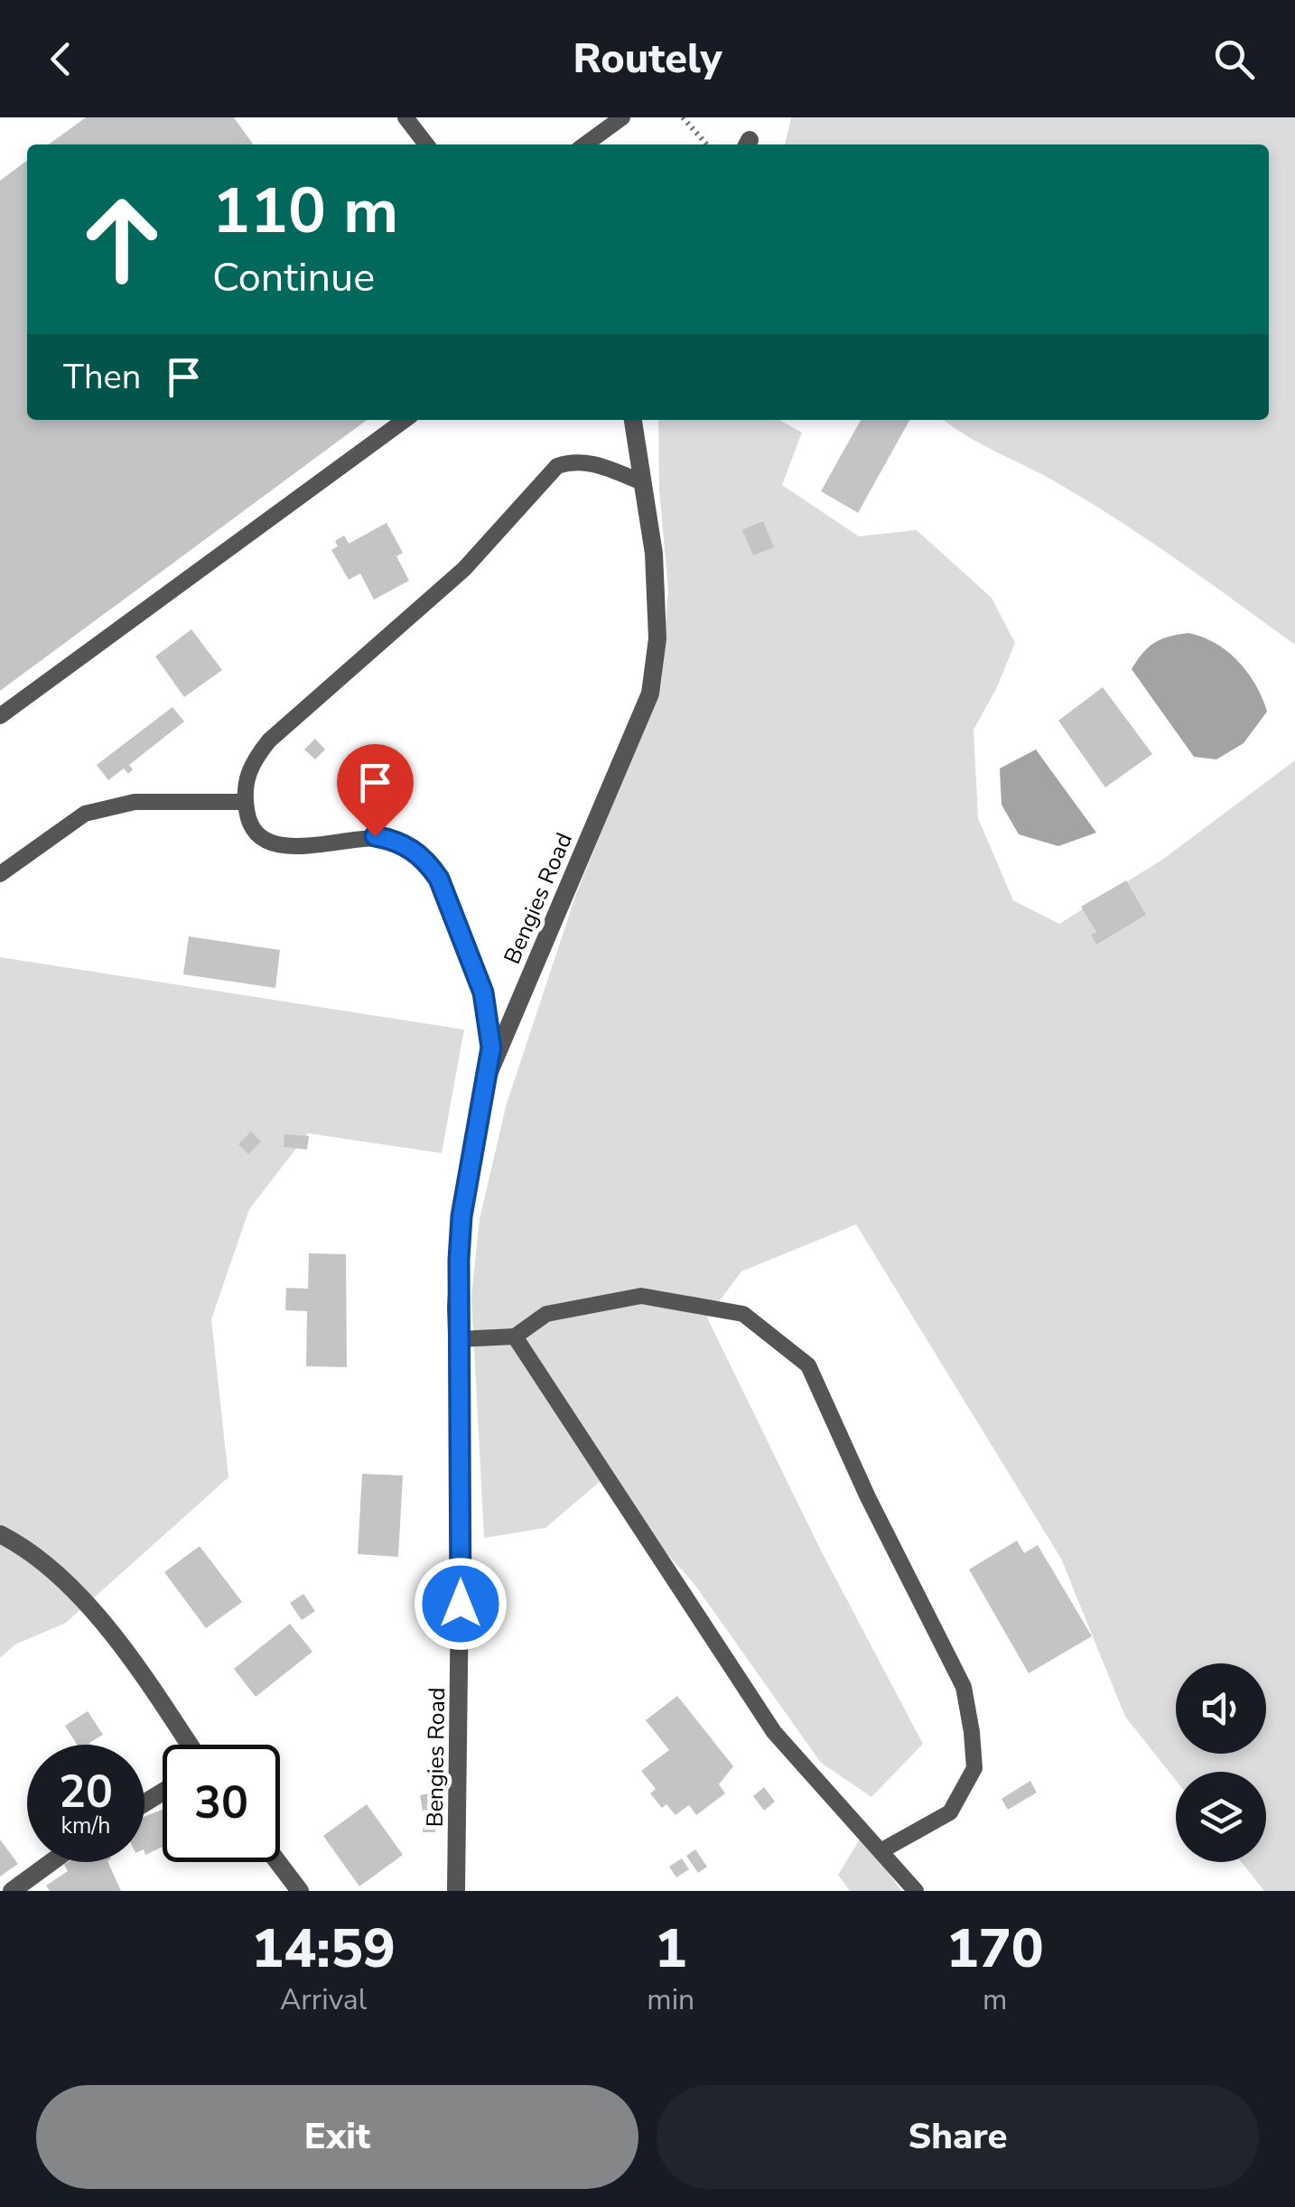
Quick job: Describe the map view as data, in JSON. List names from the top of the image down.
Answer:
{
  "streets": {
    "street": ["Bengies Road"]
  },
  "page": {
    "header": "Routely",
    "turn": ["110 m", "Continue"],
    "then": "Then",
    "speed": "20 km/h",
    "limit": "30",
    "eta": [
      "14:59",
      "Arrival",
      "1",
      "min",
      "170",
      "m"
    ],
    "buttons": ["Exit", "Share"]
  }
}
